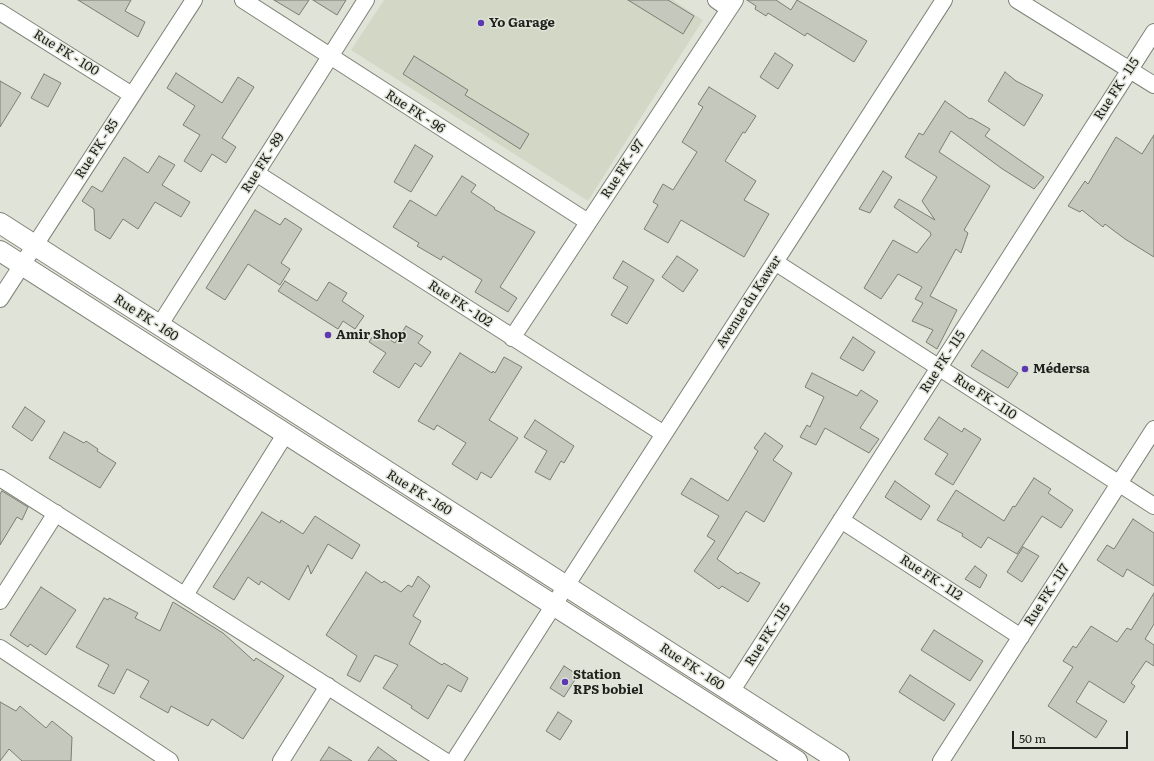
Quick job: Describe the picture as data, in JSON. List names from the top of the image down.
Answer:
{
  "streets": {
    "main road": ["Rue FK - 160"],
    "street": [
      "Rue FK - 100",
      "Rue FK - 115",
      "Rue FK - 96",
      "Rue FK - 85",
      "Rue FK - 89",
      "Rue FK - 97",
      "Avenue du Kawar",
      "Rue FK - 102",
      "Rue FK - 110",
      "Rue FK - 112",
      "Rue FK - 117"
    ]
  },
  "crossings": [
    ["Rue FK - 100", "Rue FK - 85"],
    ["Rue FK - 115", "Rue FK - 160"],
    ["Rue FK - 115", "Rue FK - 110"],
    ["Rue FK - 115", "Rue FK - 112"],
    ["Rue FK - 96", "Rue FK - 89"],
    ["Rue FK - 96", "Rue FK - 97"],
    ["Rue FK - 85", "Rue FK - 160"],
    ["Rue FK - 89", "Rue FK - 102"],
    ["Rue FK - 89", "Rue FK - 160"],
    ["Rue FK - 97", "Rue FK - 102"],
    ["Avenue du Kawar", "Rue FK - 102"],
    ["Avenue du Kawar", "Rue FK - 160"],
    ["Avenue du Kawar", "Rue FK - 110"],
    ["Rue FK - 110", "Rue FK - 117"],
    ["Rue FK - 112", "Rue FK - 117"]
  ],
  "places": [
    "Yo Garage",
    "Amir Shop",
    "Médersa",
    "Station RPS bobiel"
  ],
  "scale_bar": "50 m"
}
